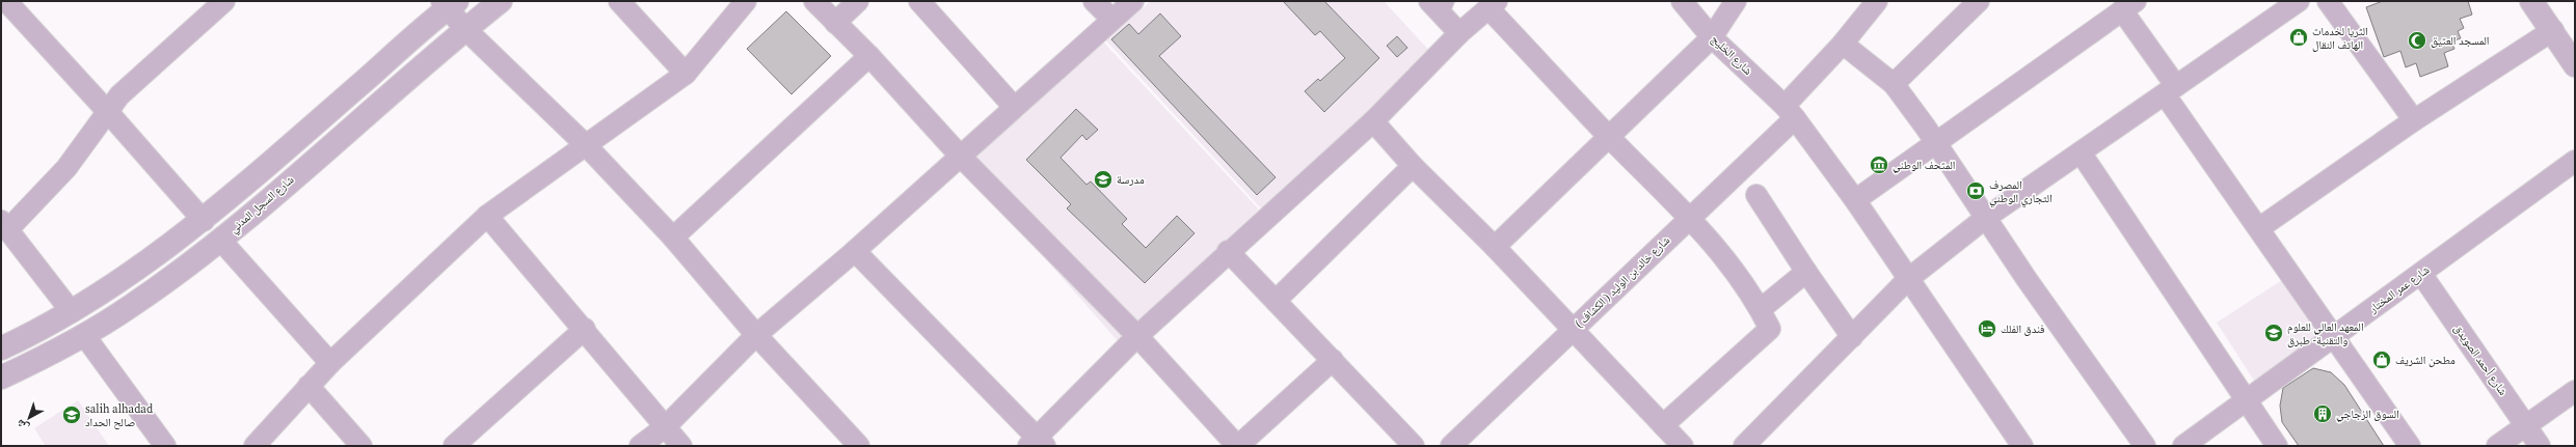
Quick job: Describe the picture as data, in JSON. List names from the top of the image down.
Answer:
{
  "streets": {
    "street": [
      "شارع الخليج",
      "شارع السجل المدني",
      "شارع خالد بن الوليد ( الكشاف )",
      "شارع عمر المختار",
      "شارع أحمد الصويدق"
    ]
  },
  "crossings": [
    ["شارع الخليج", "شارع خالد بن الوليد ( الكشاف )"],
    ["شارع عمر المختار", "شارع أحمد الصويدق"]
  ],
  "places": {
    "shop": ["الثريا لخدمات الهاتف النقال", "مطحن الشريف"],
    "mosque": ["المسجد العتيق"],
    "museum": ["المتحف الوطني"],
    "school or university": ["مدرسة", "المعهد العالي للعلوم والتقنية- طبرق", "salih alhadad صالح الحداد"],
    "bank": ["المصرف التجاري الوطني"],
    "hotel": ["فندق الفلك"],
    "building": ["السوق الزجاجي"]
  },
  "north": "bottom left"
}
